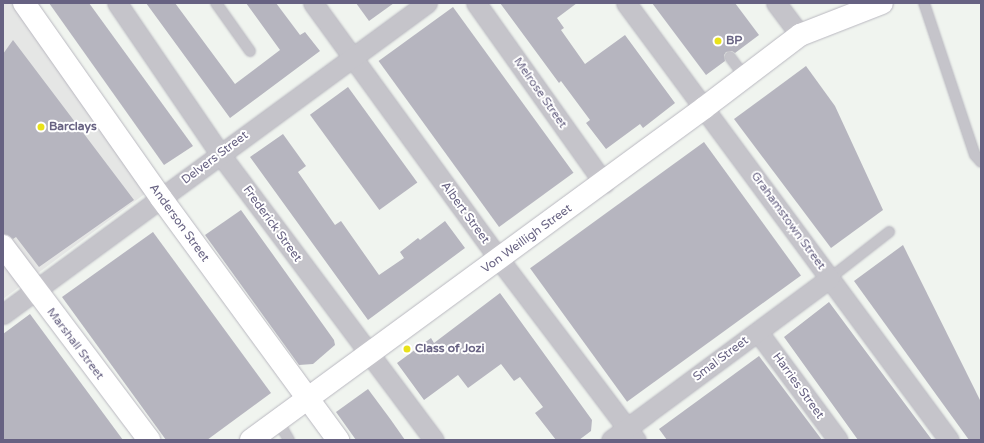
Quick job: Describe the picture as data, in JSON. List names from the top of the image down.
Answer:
{
  "streets": {
    "main road": ["Anderson Street", "Von Weilligh Street", "Marshall Street"],
    "street": [
      "Melrose Street",
      "Delvers Street",
      "Albert Street",
      "Grahamstown Street",
      "Frederick Street",
      "Smal Street",
      "Harries Street"
    ]
  },
  "crossings": [
    ["Melrose Street", "Von Weilligh Street"],
    ["Delvers Street", "Albert Street"],
    ["Delvers Street", "Anderson Street"],
    ["Delvers Street", "Frederick Street"],
    ["Delvers Street", "Marshall Street"],
    ["Albert Street", "Von Weilligh Street"],
    ["Albert Street", "Smal Street"],
    ["Grahamstown Street", "Von Weilligh Street"],
    ["Grahamstown Street", "Smal Street"],
    ["Anderson Street", "Von Weilligh Street"],
    ["Frederick Street", "Von Weilligh Street"],
    ["Smal Street", "Harries Street"]
  ],
  "places": ["BP", "Barclays", "Class of Jozi"]
}
